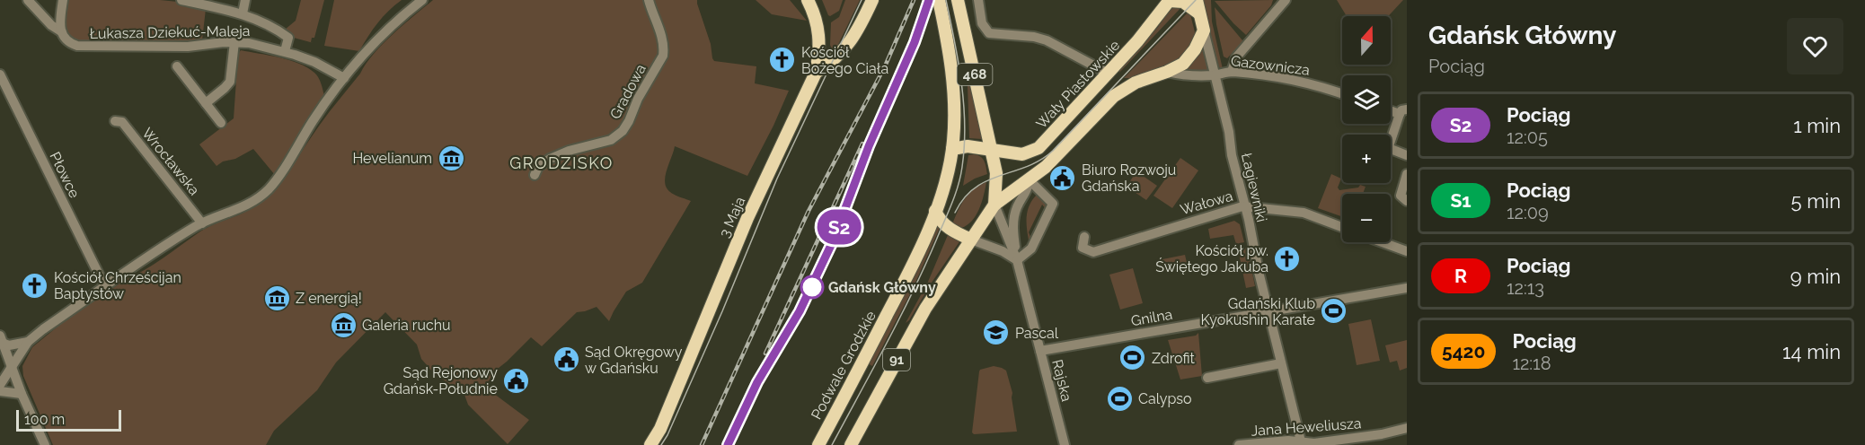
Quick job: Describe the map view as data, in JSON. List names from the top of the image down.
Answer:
{
  "streets": {
    "main road": [
      "468",
      "Wały Piastowskie",
      "3 Maja",
      "91",
      "Podwale Grodzkie"
    ],
    "street": [
      "Łukasza Dziekuć-Maleja",
      "Gazownicza",
      "Gradowa",
      "Wrocławska",
      "Płowce",
      "Łagiewniki",
      "Wałowa",
      "Gnilna",
      "Rajska",
      "Jana Heweliusza"
    ]
  },
  "crossings": [
    ["Gazownicza", "Łagiewniki"],
    ["468", "Wały Piastowskie"],
    ["468", "91"],
    ["468", "Rajska"],
    ["Łagiewniki", "Wałowa"],
    ["Łagiewniki", "Gnilna"],
    ["Łagiewniki", "91"],
    ["Łagiewniki", "Jana Heweliusza"],
    ["Gnilna", "Rajska"],
    ["91", "Rajska"]
  ],
  "districts": ["GRODZISKO"],
  "places": {
    "church": ["Kościół Bożego Ciała", "Kościół pw. Świętego Jakuba", "Kościół Chrześcijan Baptystów"],
    "museum": ["Hevelianum", "Z energią!", "Galeria ruchu"],
    "public building": ["Biuro Rozwoju Gdańska", "Sąd Okręgowy w Gdańsku", "Sąd Rejonowy Gdańsk-Południe"],
    "other": ["Gdańsk Główny"],
    "sports": ["Gdański Klub Kyokushin Karate", "Zdrofit", "Calypso"],
    "school or university": ["Pascal"]
  },
  "scale_bar": "100 m",
  "north": "top",
  "page": {
    "on_map": "S2",
    "heading": ["Gdańsk Główny", "Pociąg"],
    "map_buttons": ["+", "−"],
    "list": [
      {
        "mark": "S2",
        "name": "Pociąg",
        "note": "12:05",
        "value": "1 min"
      },
      {
        "mark": "S1",
        "name": "Pociąg",
        "note": "12:09",
        "value": "5 min"
      },
      {
        "mark": "R",
        "name": "Pociąg",
        "note": "12:13",
        "value": "9 min"
      },
      {
        "mark": "5420",
        "name": "Pociąg",
        "note": "12:18",
        "value": "14 min"
      }
    ],
    "scale": "100 m"
  }
}
